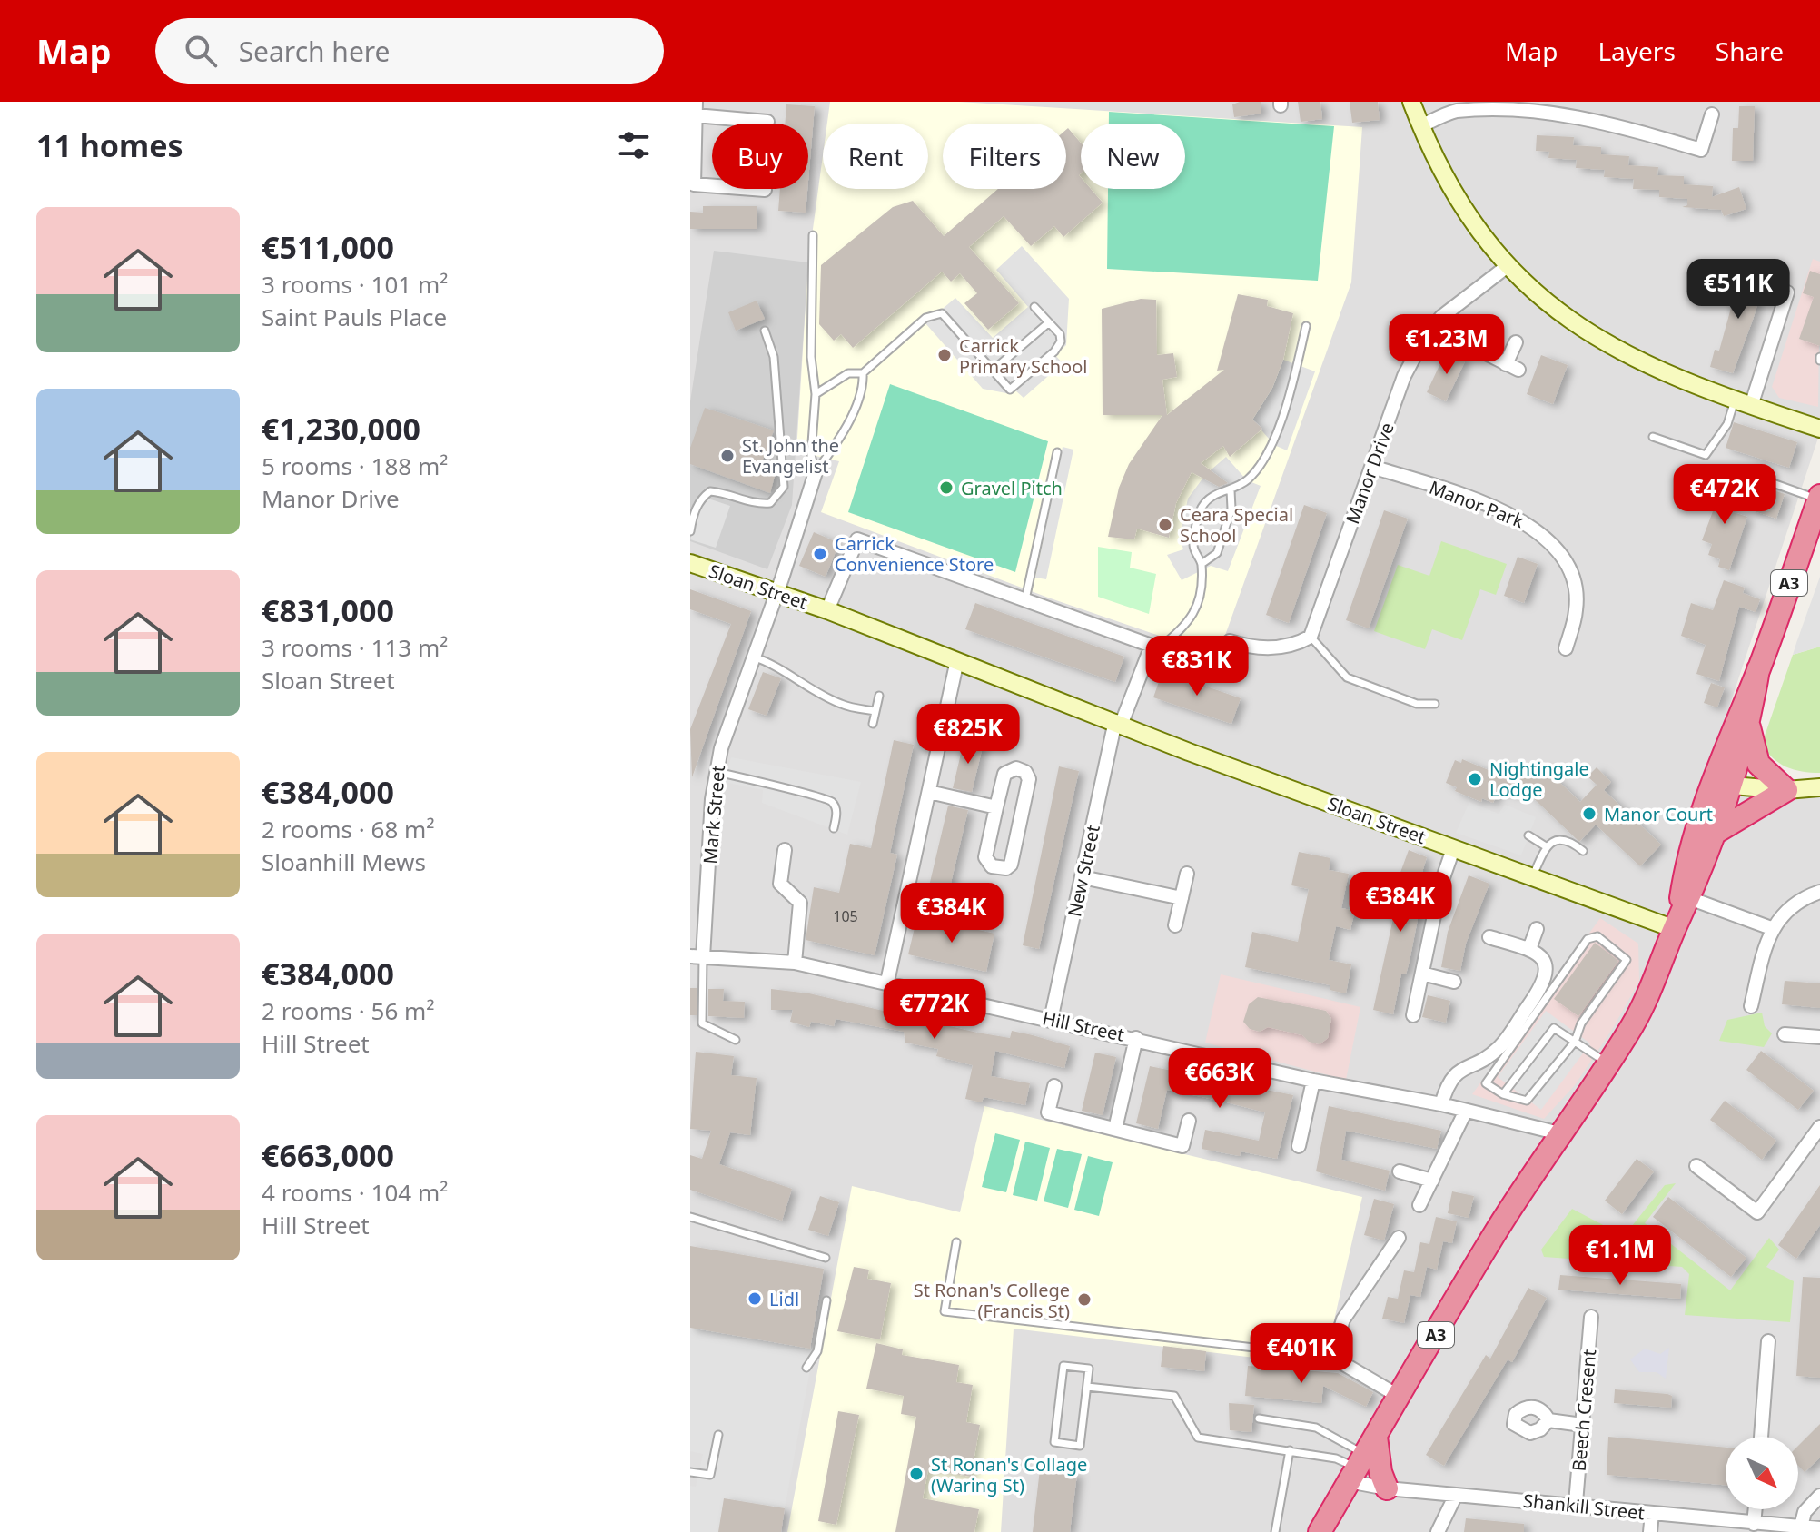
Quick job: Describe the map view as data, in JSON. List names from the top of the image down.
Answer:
{
  "streets": {
    "highway": ["A3"],
    "street": [
      "Manor Drive",
      "Manor Park",
      "Sloan Street",
      "Mark Street",
      "New Street",
      "Hill Street",
      "Beech Cresent",
      "Shankill Street"
    ]
  },
  "crossings": [
    ["Manor Drive", "Manor Park"],
    ["A3", "Sloan Street"],
    ["A3", "Hill Street"],
    ["A3", "Shankill Street"],
    ["Sloan Street", "Mark Street"],
    ["Sloan Street", "New Street"],
    ["Mark Street", "Hill Street"],
    ["New Street", "Hill Street"],
    ["Beech Cresent", "Shankill Street"]
  ],
  "places": [
    "Carrick Primary School",
    "St. John the Evangelist",
    "Gravel Pitch",
    "Ceara Special School",
    "Carrick Convenience Store",
    "Nightingale Lodge",
    "Manor Court",
    "Lidl",
    "St Ronan's College (Francis St)",
    "St Ronan's Collage (Waring St)"
  ],
  "house_numbers": ["105"],
  "north": "bottom right",
  "page": {
    "header": "Map",
    "search": "Search here",
    "nav": ["Map", "Layers", "Share"],
    "heading": "11 homes",
    "chip": [
      "Buy",
      "Rent",
      "Filters",
      "New"
    ],
    "list": [
      {
        "name": "€511,000",
        "note": "3 rooms · 101 m² · Saint Pauls Place"
      },
      {
        "name": "€1,230,000",
        "note": "5 rooms · 188 m² · Manor Drive"
      },
      {
        "name": "€831,000",
        "note": "3 rooms · 113 m² · Sloan Street"
      },
      {
        "name": "€384,000",
        "note": "2 rooms · 68 m² · Sloanhill Mews"
      },
      {
        "name": "€384,000",
        "note": "2 rooms · 56 m² · Hill Street"
      },
      {
        "name": "€663,000",
        "note": "4 rooms · 104 m² · Hill Street"
      }
    ],
    "price": [
      "€511K",
      "€1.23M",
      "€472K",
      "€831K",
      "€825K",
      "€384K",
      "€384K",
      "€772K",
      "€663K",
      "€1.1M",
      "€401K"
    ]
  }
}
